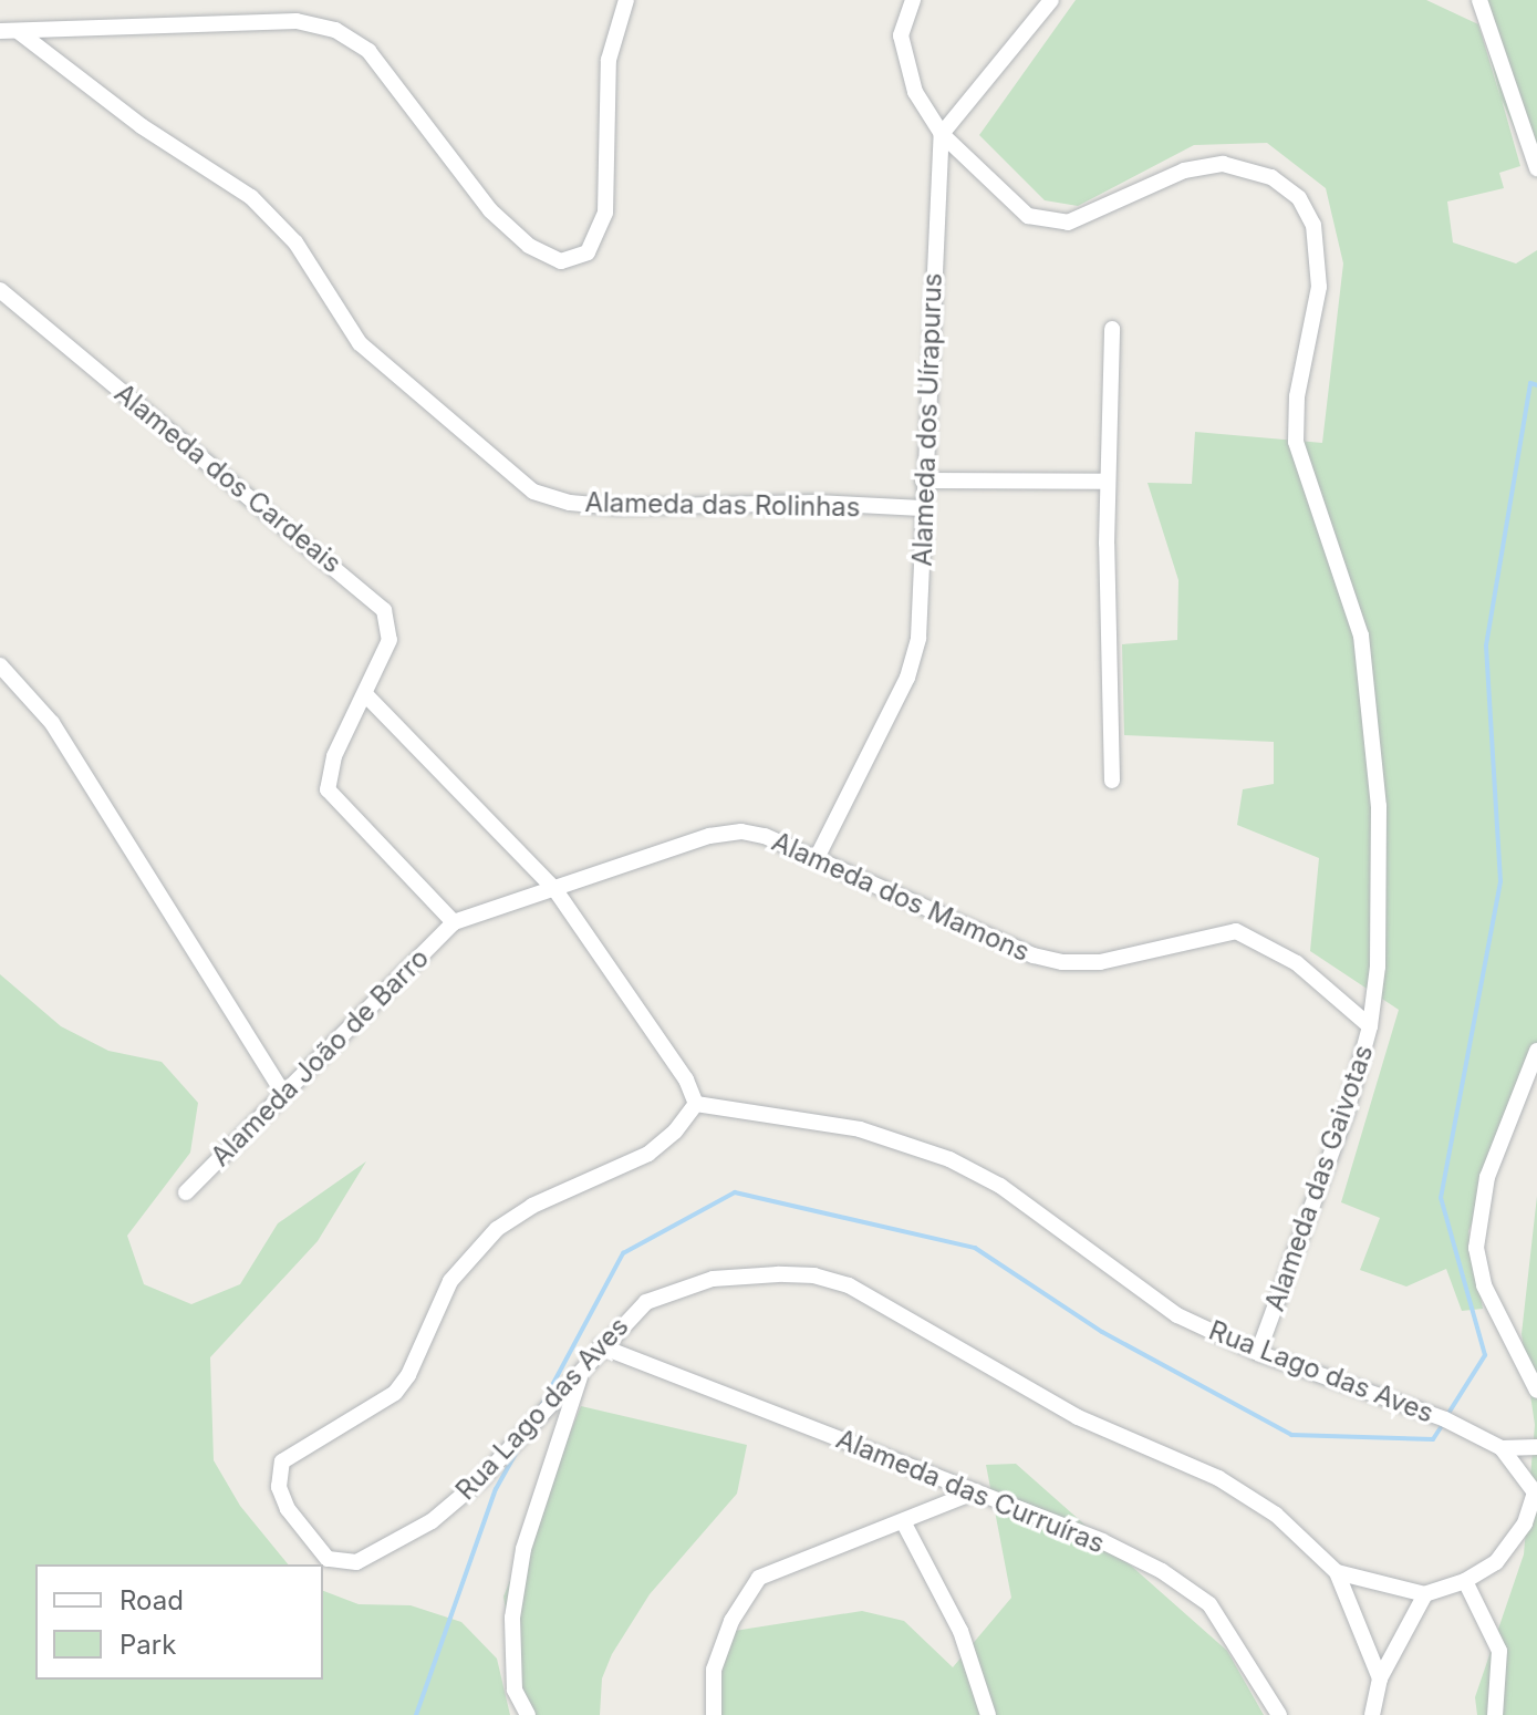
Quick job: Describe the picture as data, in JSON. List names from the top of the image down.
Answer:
{
  "streets": {
    "street": [
      "Alameda dos Uírapurus",
      "Alameda dos Cardeais",
      "Alameda das Rolinhas",
      "Alameda dos Mamons",
      "Alameda João de Barro",
      "Alameda das Gaivotas",
      "Rua Lago das Aves",
      "Alameda das Curruíras"
    ]
  },
  "crossings": [
    ["Alameda dos Uírapurus", "Alameda das Rolinhas"],
    ["Alameda dos Uírapurus", "Alameda dos Mamons"],
    ["Alameda dos Uírapurus", "Alameda das Gaivotas"],
    ["Alameda dos Cardeais", "Alameda dos Mamons"],
    ["Alameda dos Cardeais", "Alameda João de Barro"],
    ["Alameda dos Mamons", "Alameda João de Barro"],
    ["Alameda dos Mamons", "Alameda das Gaivotas"],
    ["Alameda das Gaivotas", "Rua Lago das Aves"],
    ["Rua Lago das Aves", "Alameda das Curruíras"]
  ],
  "legend": ["Road", "Park"]
}
